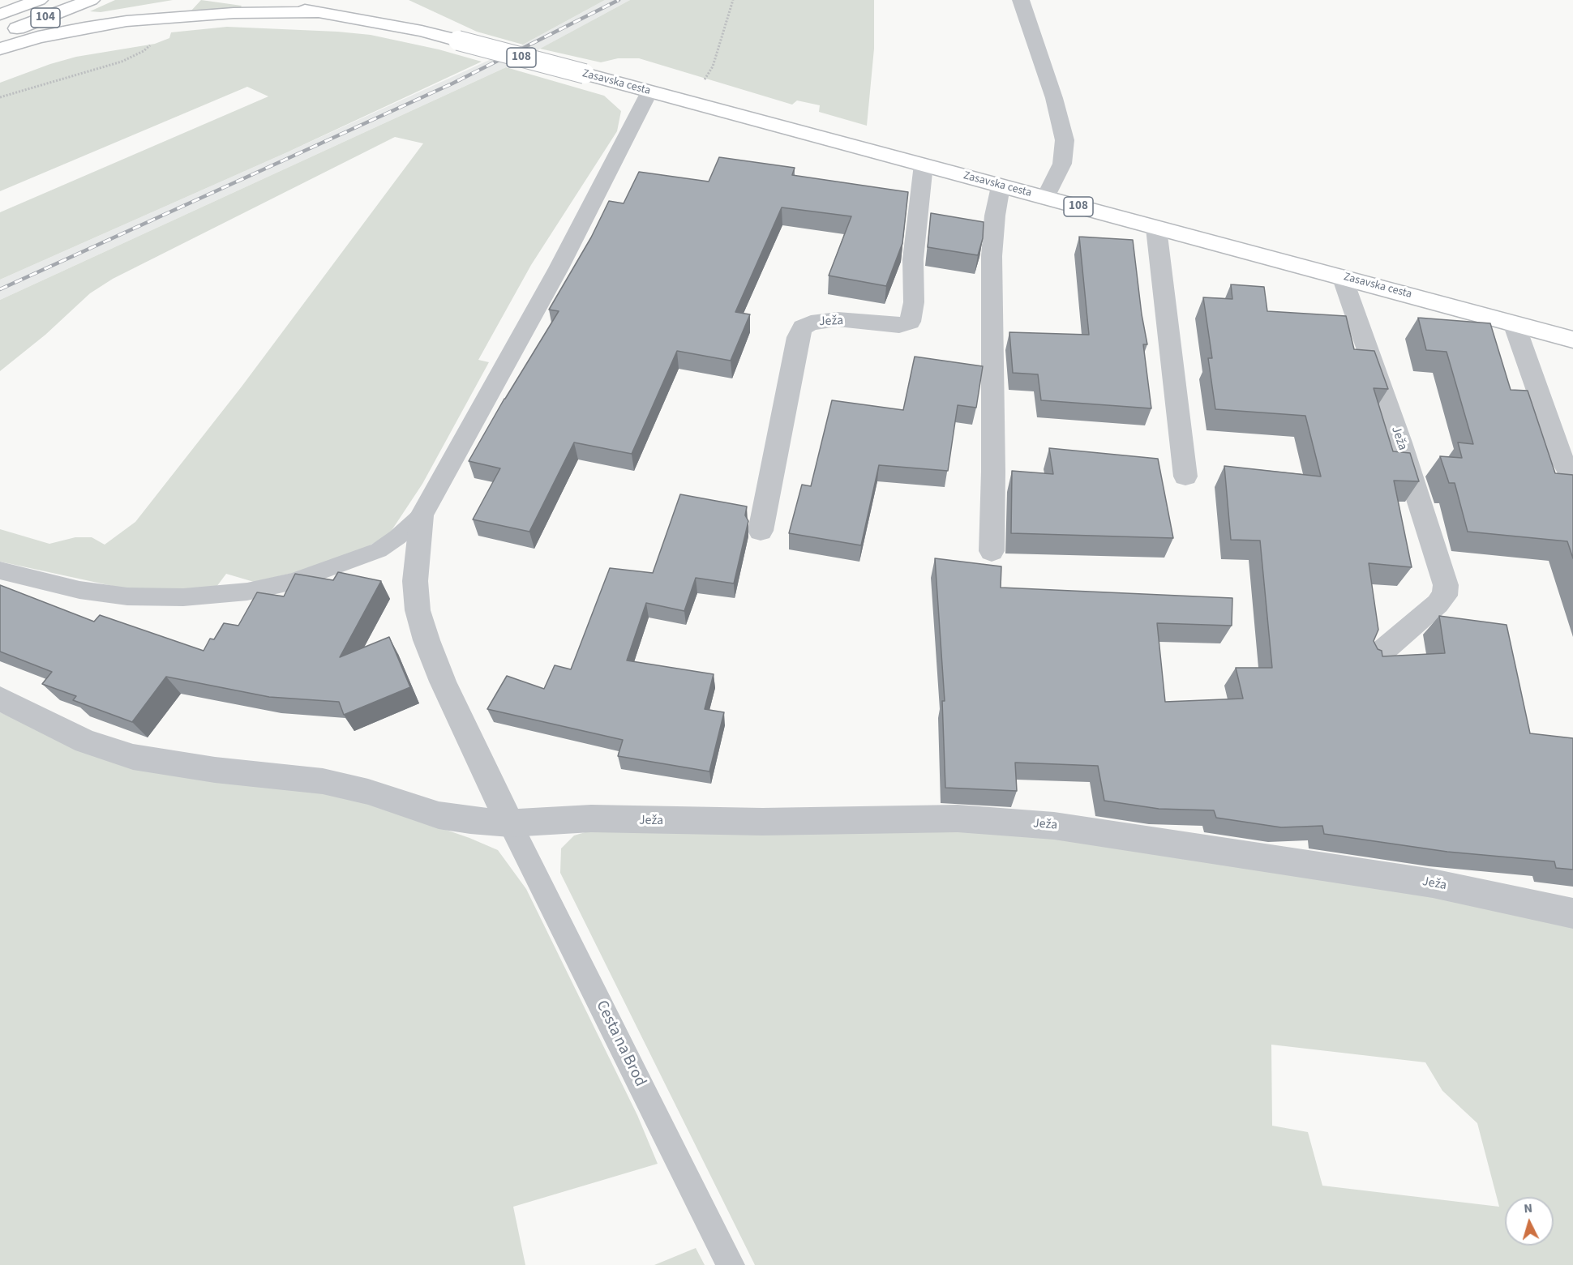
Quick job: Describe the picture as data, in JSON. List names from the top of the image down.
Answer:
{
  "streets": {
    "main road": ["104", "108", "Zasavska cesta"],
    "street": ["Ježa"],
    "lane": ["Cesta na Brod"]
  },
  "crossings": [
    ["Zasavska cesta", "Ježa"],
    ["Ježa", "Cesta na Brod"]
  ],
  "north": "top"
}
